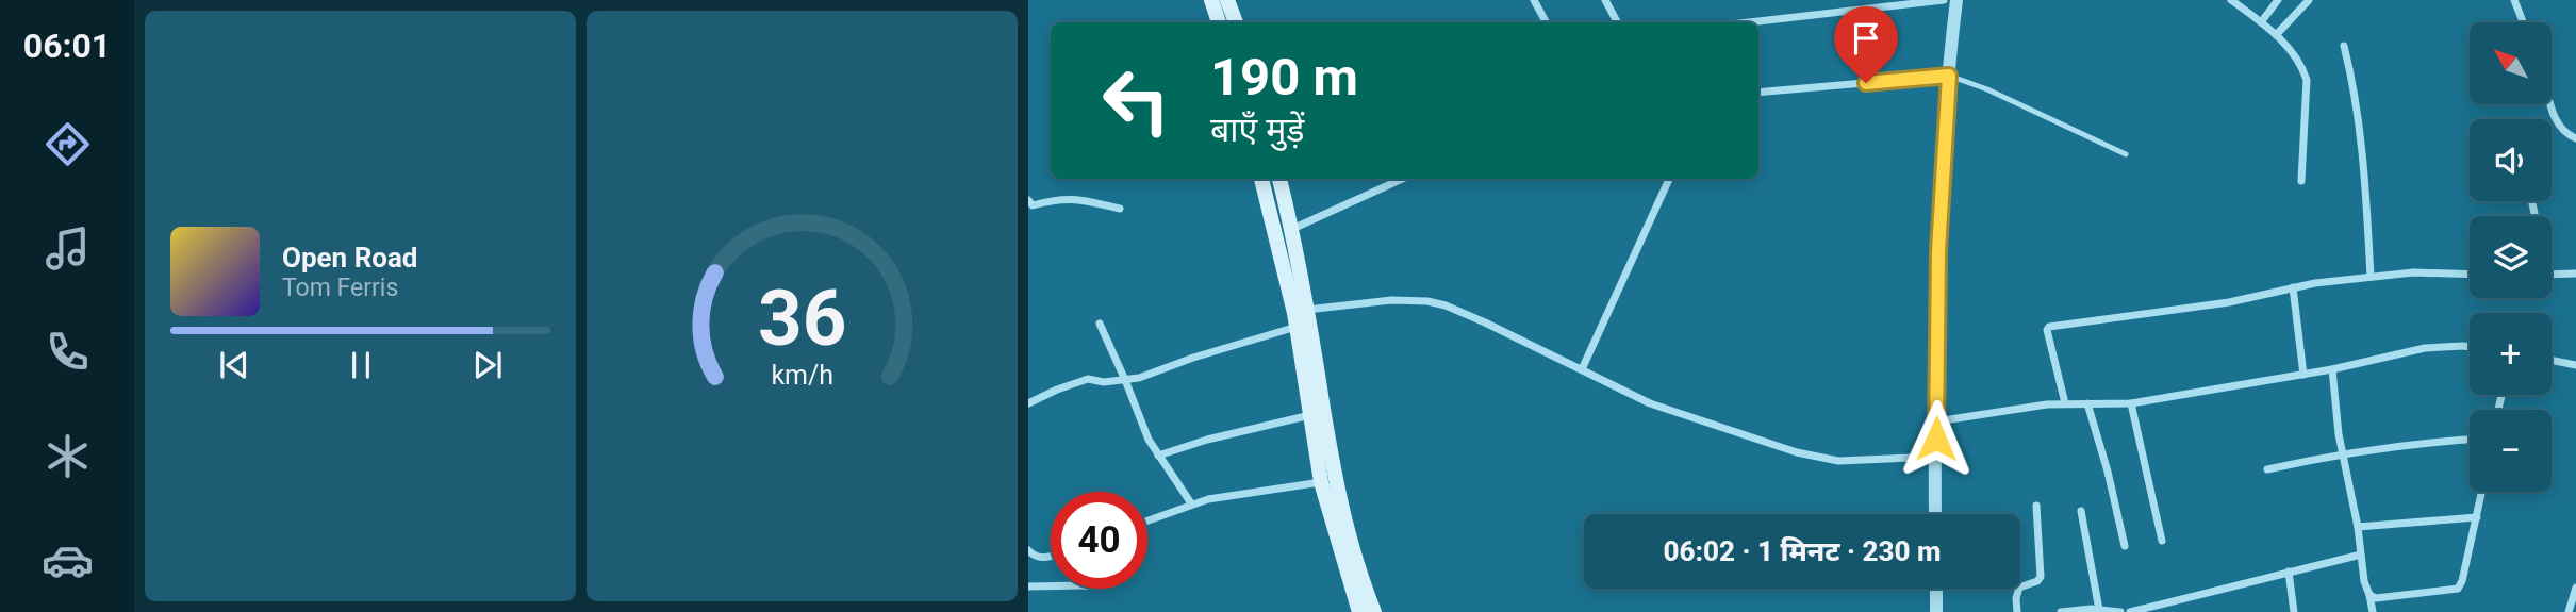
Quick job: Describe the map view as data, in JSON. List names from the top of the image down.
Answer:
{
  "north": "top left",
  "page": {
    "tabs": "06:01",
    "map_buttons": ["+", "−"],
    "turn": ["190 m", "बाएँ मुड़ें"],
    "song": ["Open Road", "Tom Ferris"],
    "limit": "40",
    "trip": "06:02 · 1 मिनट · 230 m",
    "gauge": ["36", "km/h"]
  }
}
